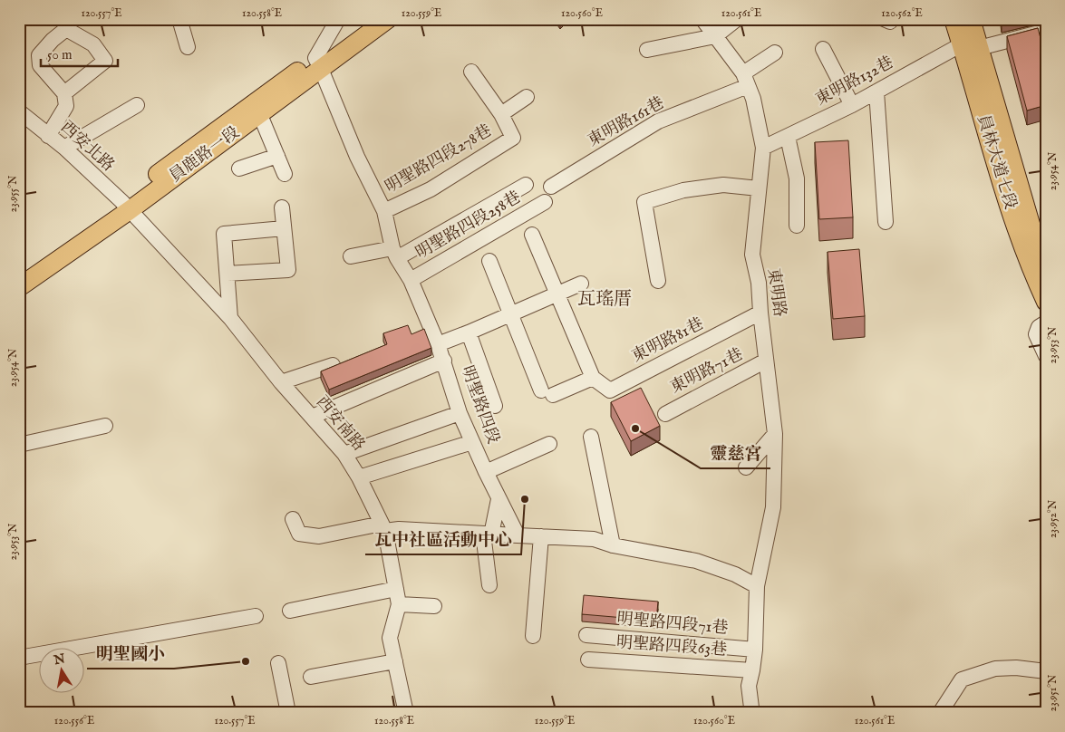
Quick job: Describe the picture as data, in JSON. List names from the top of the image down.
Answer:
{
  "streets": {
    "main road": ["員鹿路一段", "員林大道七段"],
    "street": [
      "東明路132巷",
      "東明路161巷",
      "西安北路",
      "明聖路四段278巷",
      "明聖路四段258巷",
      "東明路",
      "東明路81巷",
      "東明路71巷",
      "明聖路四段",
      "西安南路",
      "明聖路四段71巷",
      "明聖路四段63巷"
    ]
  },
  "crossings": [
    ["東明路132巷", "員林大道七段"],
    ["東明路132巷", "東明路"],
    ["東明路161巷", "東明路"],
    ["西安北路", "員鹿路一段"],
    ["西安北路", "西安南路"],
    ["員鹿路一段", "明聖路四段"],
    ["員鹿路一段", "西安南路"],
    ["明聖路四段278巷", "明聖路四段"],
    ["明聖路四段258巷", "明聖路四段"],
    ["東明路", "東明路81巷"],
    ["東明路", "東明路71巷"],
    ["東明路", "明聖路四段71巷"],
    ["東明路", "明聖路四段63巷"]
  ],
  "districts": ["瓦瑤厝"],
  "places": ["靈慈宮", "瓦中社區活動中心", "明聖國小"],
  "scale_bar": "50 m",
  "north": "top",
  "coordinates": [
    "120.557°E",
    "120.558°E",
    "120.559°E",
    "120.560°E",
    "120.561°E",
    "120.562°E",
    "23.954°N",
    "23.955°N",
    "23.953°N",
    "23.952°N",
    "23.951°N",
    "120.556°E"
  ]
}
